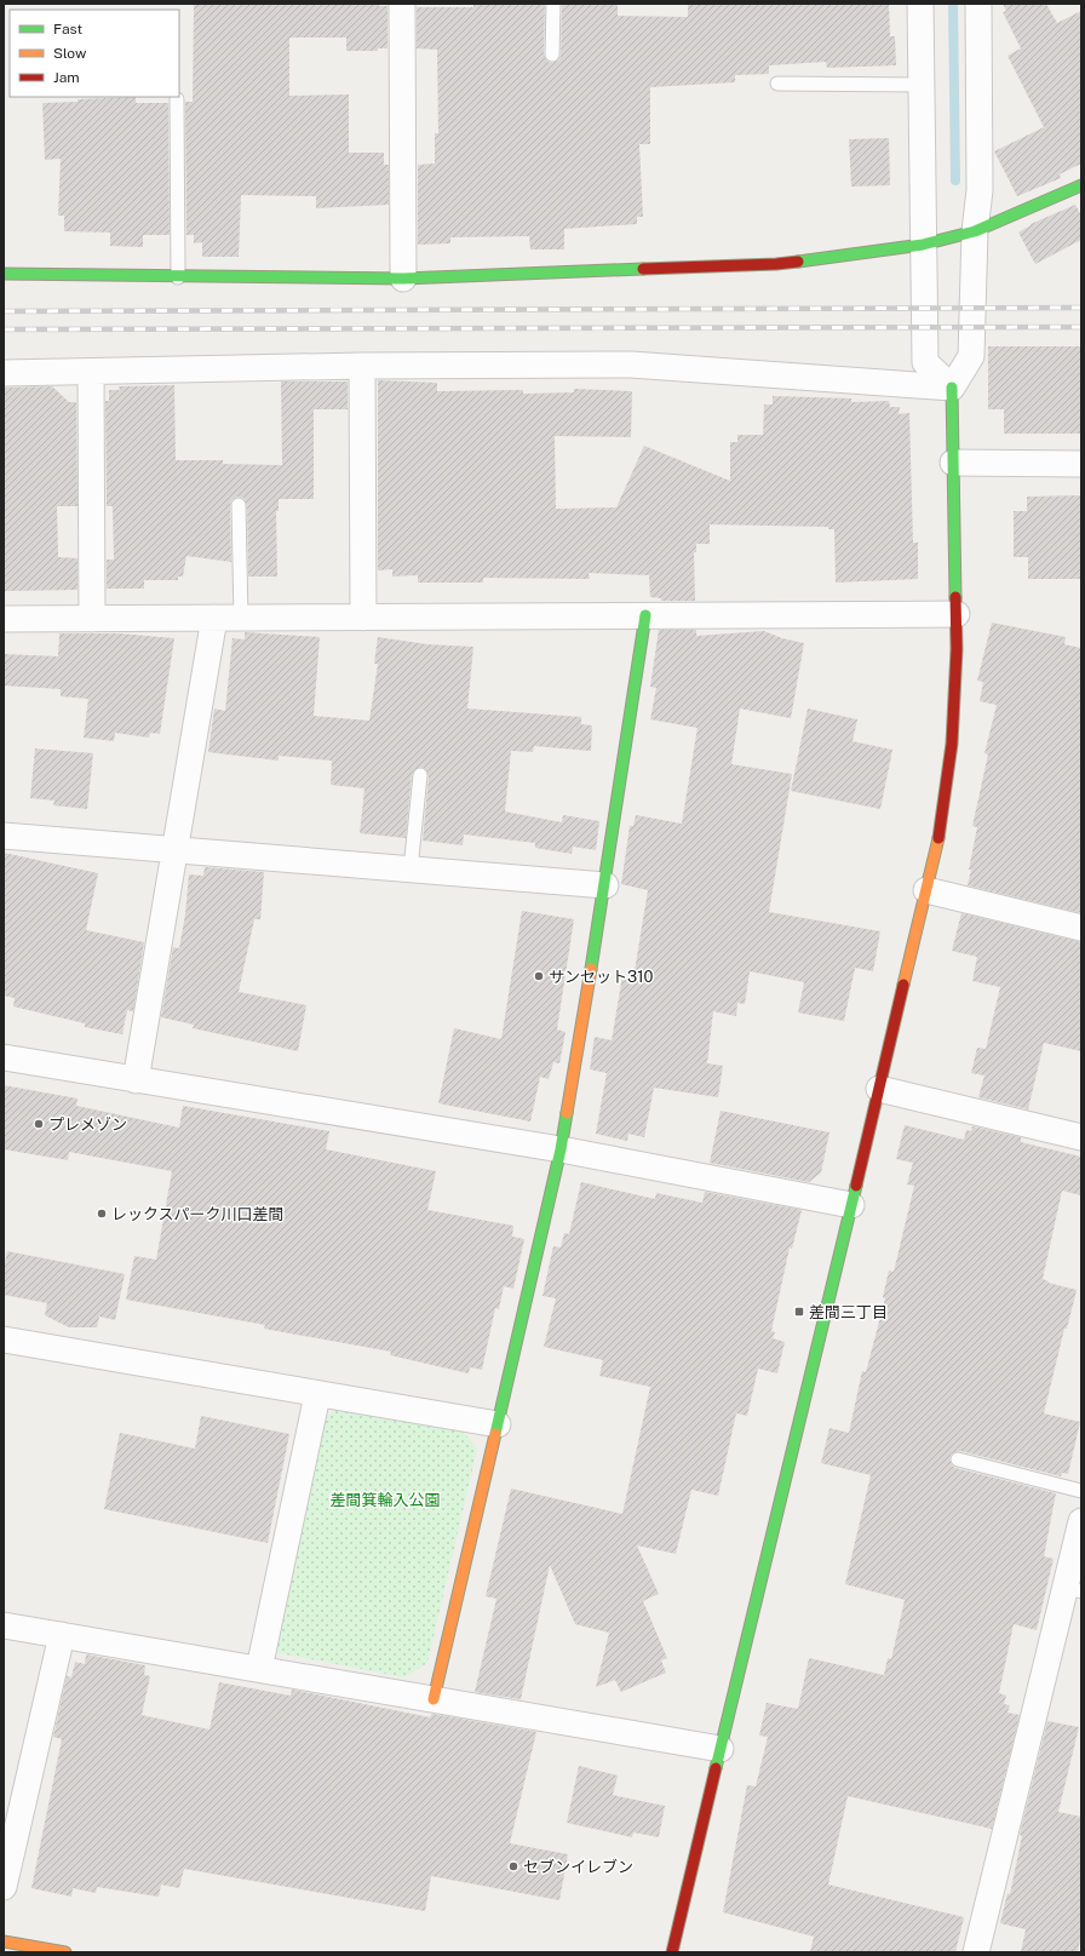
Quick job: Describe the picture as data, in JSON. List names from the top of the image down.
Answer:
{
  "parks": ["差間箕輪入公園"],
  "places": {
    "other": [
      "サンセット310",
      "プレメゾン",
      "レックスパーク川口差間",
      "セブンイレブン"
    ],
    "transit": ["差間三丁目"]
  },
  "legend": ["Fast", "Slow", "Jam"]
}
